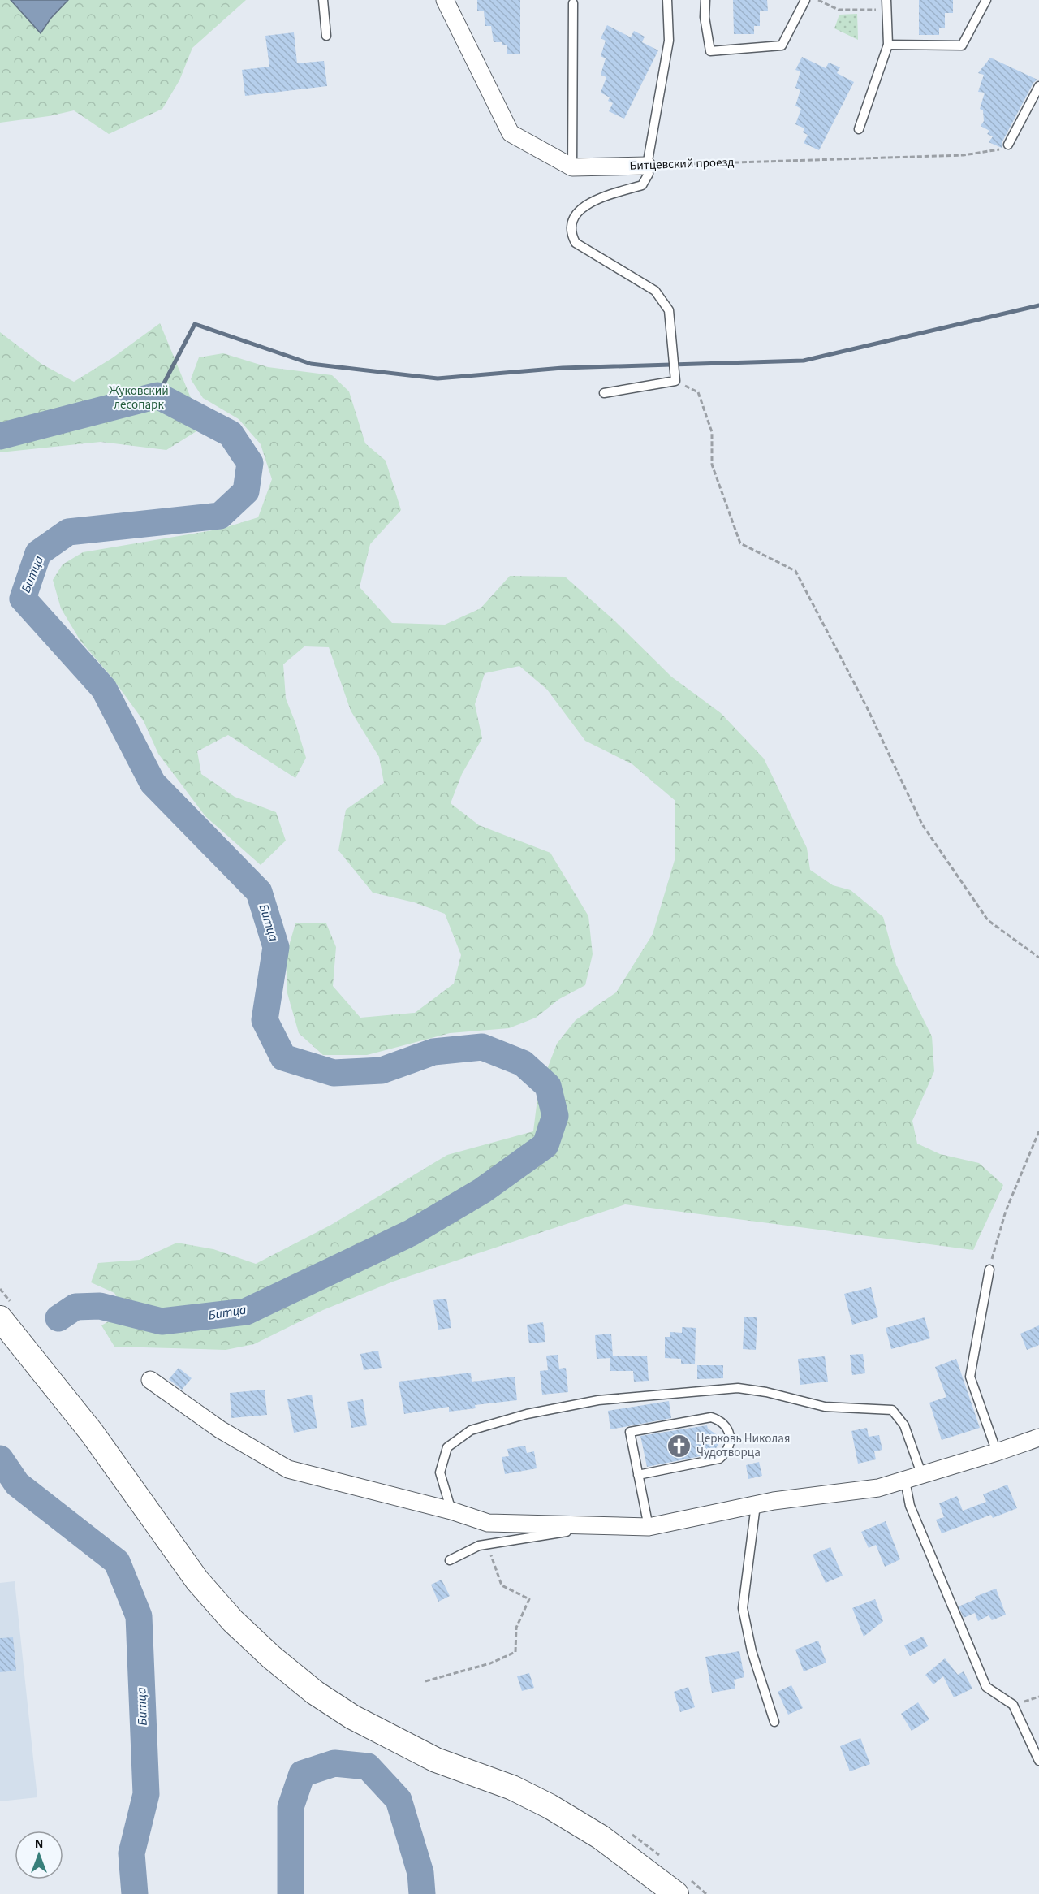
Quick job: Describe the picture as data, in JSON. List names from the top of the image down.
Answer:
{
  "streets": {
    "street": ["Битцевский проезд"]
  },
  "water": ["Битца"],
  "parks": ["Жуковский лесопарк"],
  "places": {
    "church": ["Церковь Николая Чудотворца"]
  },
  "north": "top"
}
